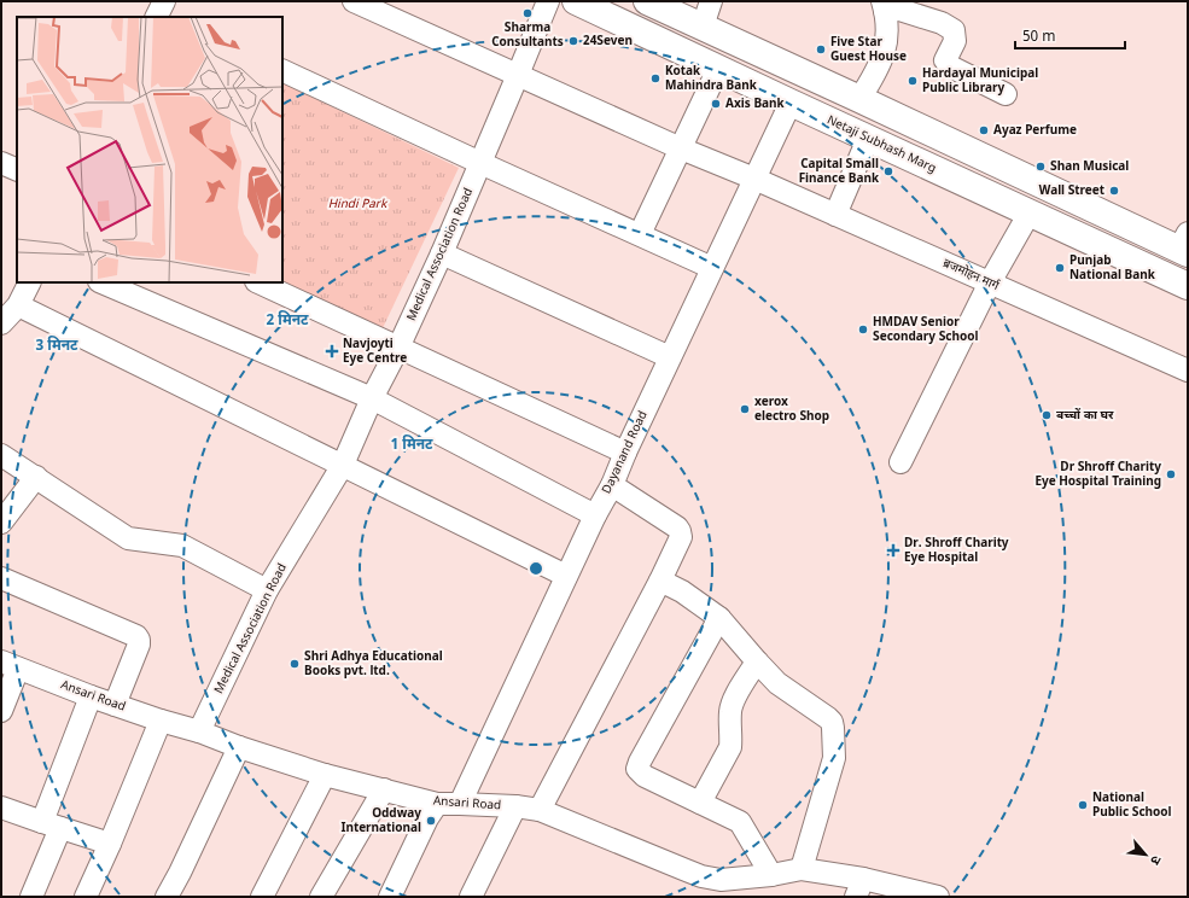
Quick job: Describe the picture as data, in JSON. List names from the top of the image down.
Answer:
{
  "streets": {
    "main road": ["Netaji Subhash Marg"],
    "street": [
      "Medical Association Road",
      "ब्रजमोहन मार्ग",
      "Dayanand Road",
      "Ansari Road"
    ]
  },
  "crossings": [
    ["Netaji Subhash Marg", "Dayanand Road"],
    ["Medical Association Road", "ब्रजमोहन मार्ग"],
    ["Medical Association Road", "Ansari Road"],
    ["ब्रजमोहन मार्ग", "Dayanand Road"],
    ["Dayanand Road", "Ansari Road"]
  ],
  "parks": ["Hindi Park"],
  "places": {
    "other": [
      "Sharma Consultants",
      "24Seven",
      "Five Star Guest House",
      "Kotak Mahindra Bank",
      "Hardayal Municipal Public Library",
      "Axis Bank",
      "Ayaz Perfume",
      "Shan Musical",
      "Capital Small Finance Bank",
      "Wall Street",
      "Punjab National Bank",
      "HMDAV Senior Secondary School",
      "xerox electro Shop",
      "बच्चों का घर",
      "Dr Shroff Charity Eye Hospital Training",
      "Shri Adhya Educational Books pvt. ltd.",
      "National Public School",
      "Oddway International"
    ],
    "health": ["Navjoyti Eye Centre", "Dr. Shroff Charity Eye Hospital"]
  },
  "scale_bar": "50 m",
  "north": "bottom right",
  "rings": ["2 मिनट", "3 मिनट", "1 मिनट"]
}
